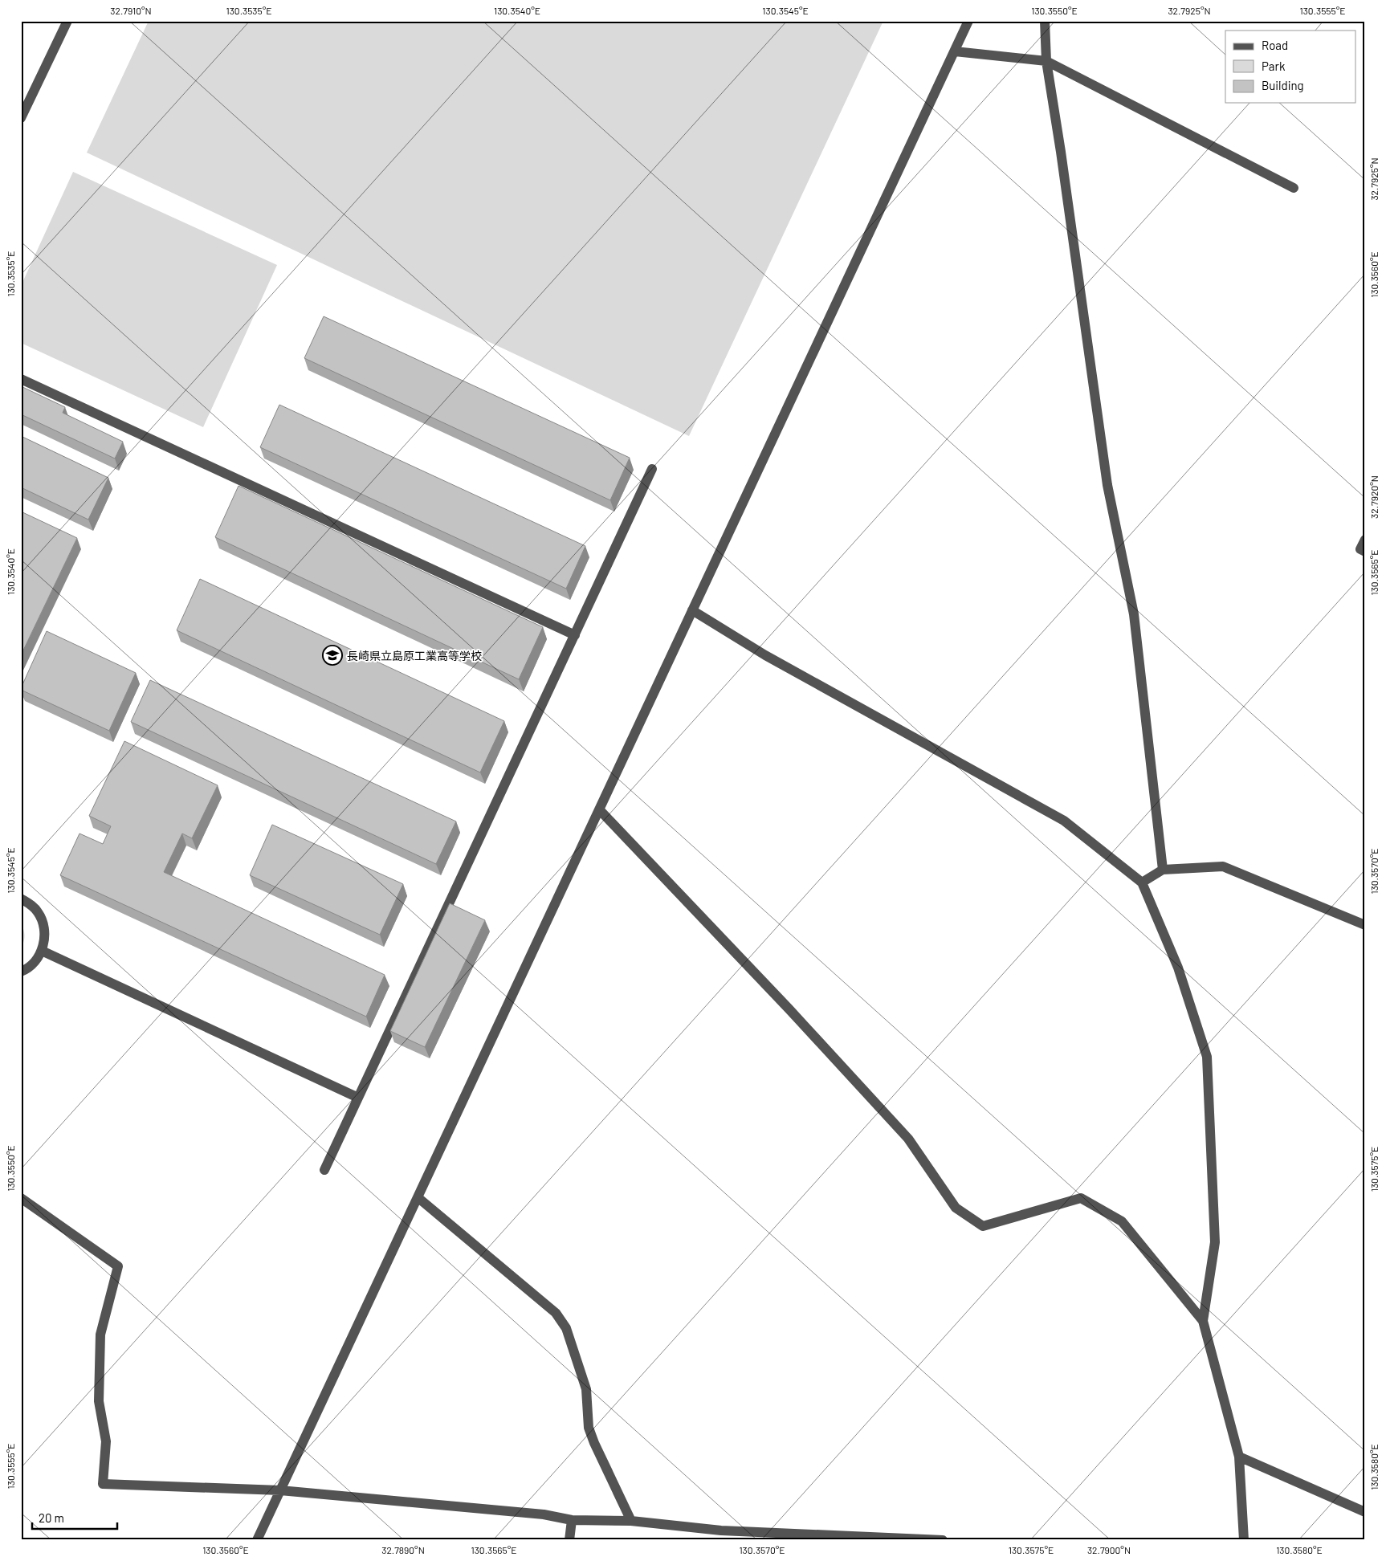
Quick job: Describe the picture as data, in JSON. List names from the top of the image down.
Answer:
{
  "places": {
    "school or university": ["長崎県立島原工業高等学校"]
  },
  "legend": ["Road", "Park", "Building"],
  "scale_bar": "20 m",
  "coordinates": [
    "32.7910°N",
    "130.3535°E",
    "130.3540°E",
    "130.3545°E",
    "130.3550°E",
    "32.7925°N",
    "130.3555°E",
    "130.3560°E",
    "32.7920°N",
    "130.3565°E",
    "130.3570°E",
    "130.3575°E",
    "130.3580°E",
    "32.7890°N",
    "32.7900°N"
  ]
}
